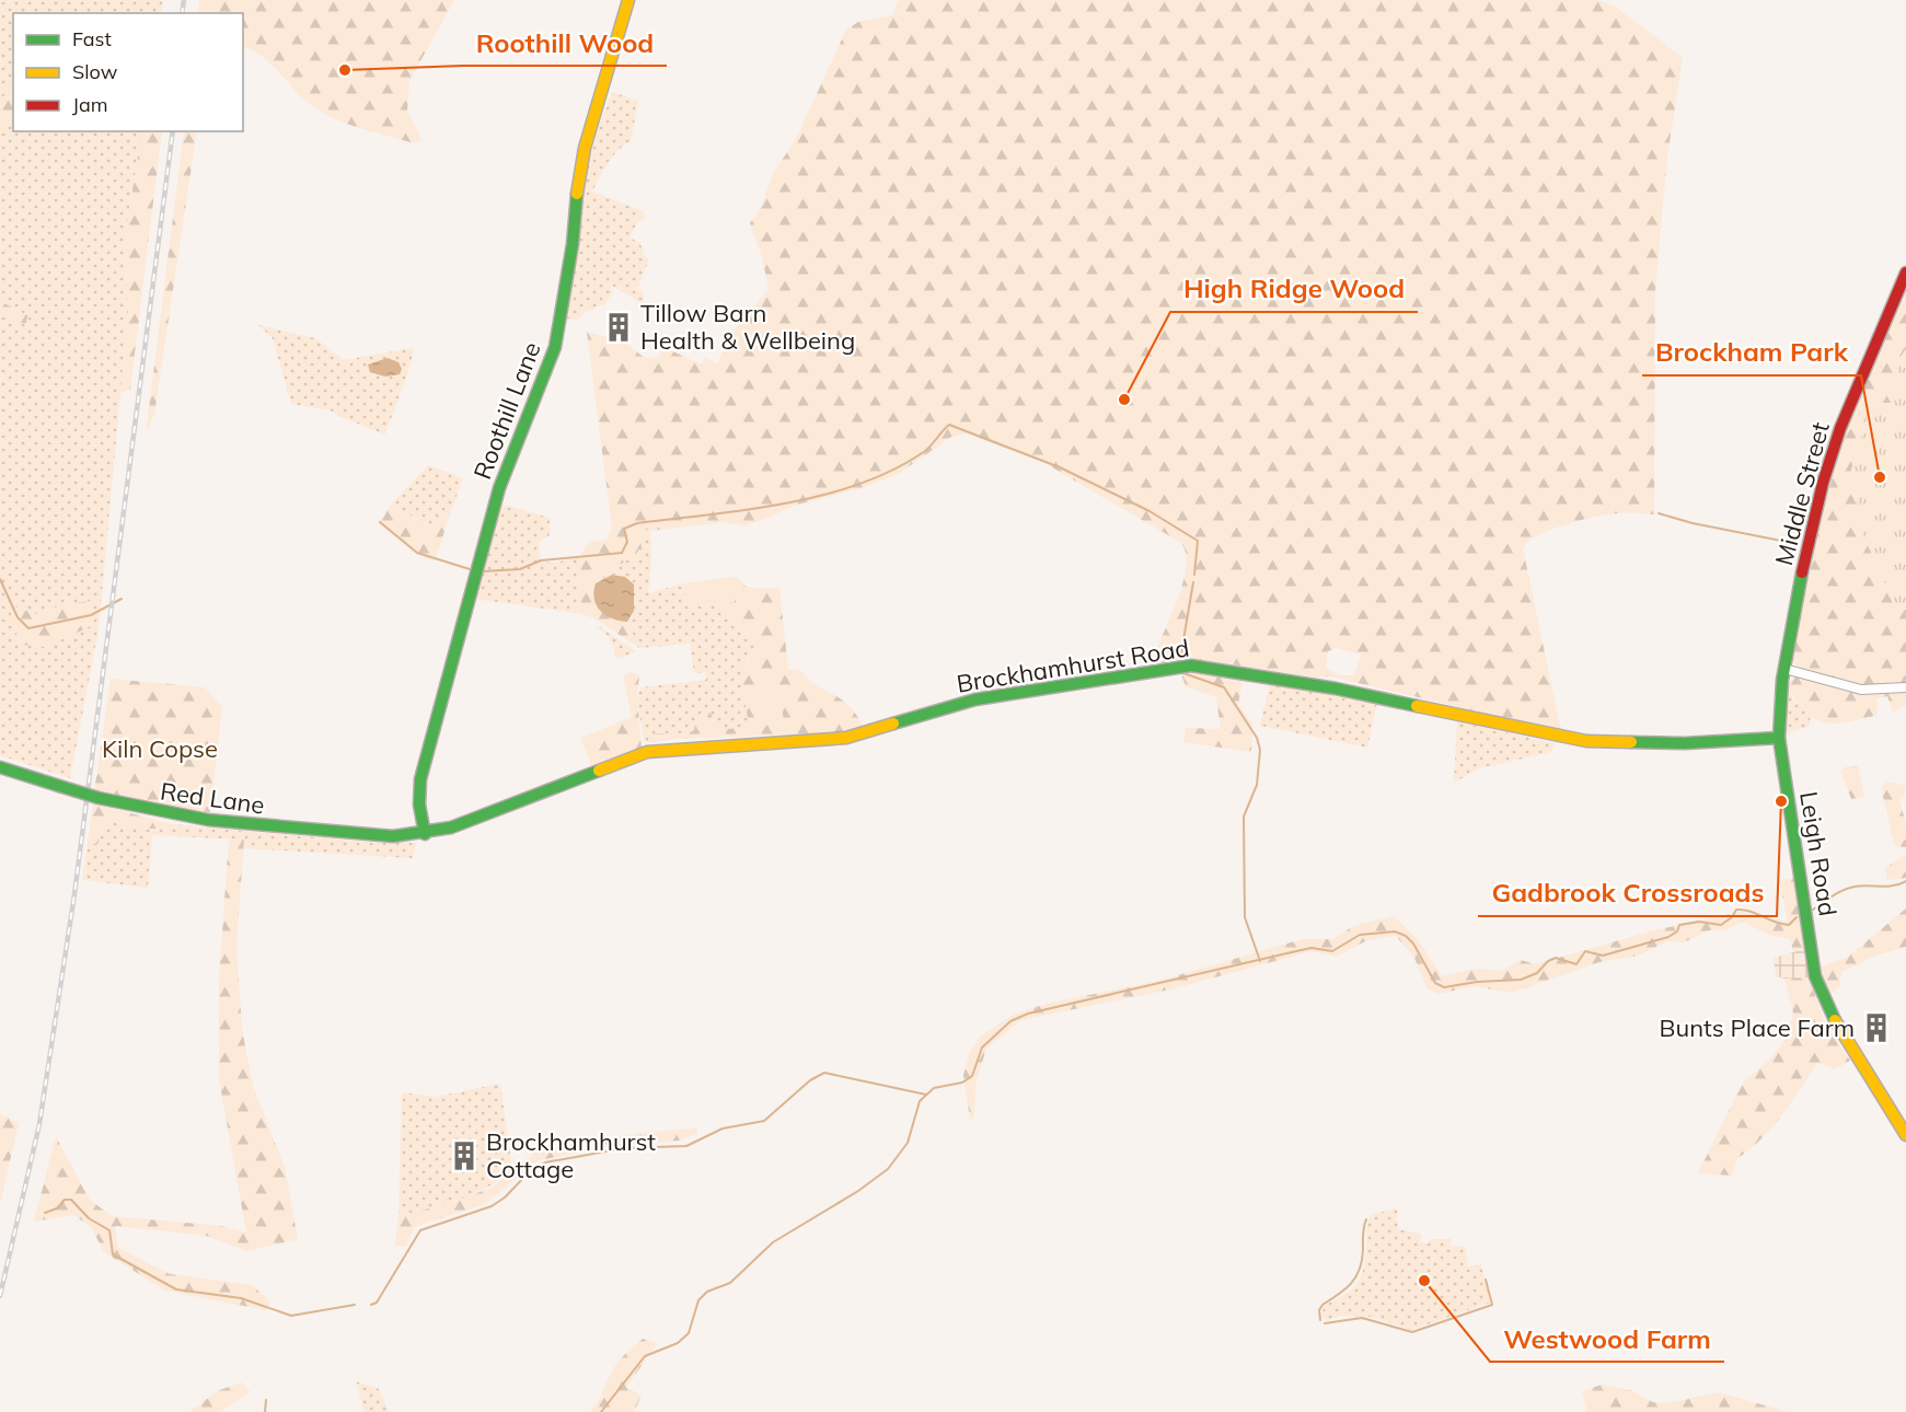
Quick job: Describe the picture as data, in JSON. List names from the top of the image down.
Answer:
{
  "streets": {
    "street": [
      "Roothill Lane",
      "Middle Street",
      "Brockhamhurst Road",
      "Red Lane",
      "Leigh Road"
    ]
  },
  "crossings": [
    ["Roothill Lane", "Brockhamhurst Road"],
    ["Roothill Lane", "Red Lane"],
    ["Middle Street", "Brockhamhurst Road"],
    ["Middle Street", "Leigh Road"],
    ["Brockhamhurst Road", "Red Lane"],
    ["Brockhamhurst Road", "Leigh Road"]
  ],
  "parks": ["Kiln Copse"],
  "places": {
    "other": [
      "Roothill Wood",
      "High Ridge Wood",
      "Brockham Park",
      "Gadbrook Crossroads",
      "Westwood Farm"
    ],
    "building": ["Tillow Barn Health & Wellbeing", "Bunts Place Farm", "Brockhamhurst Cottage"]
  },
  "legend": ["Fast", "Slow", "Jam"]
}
